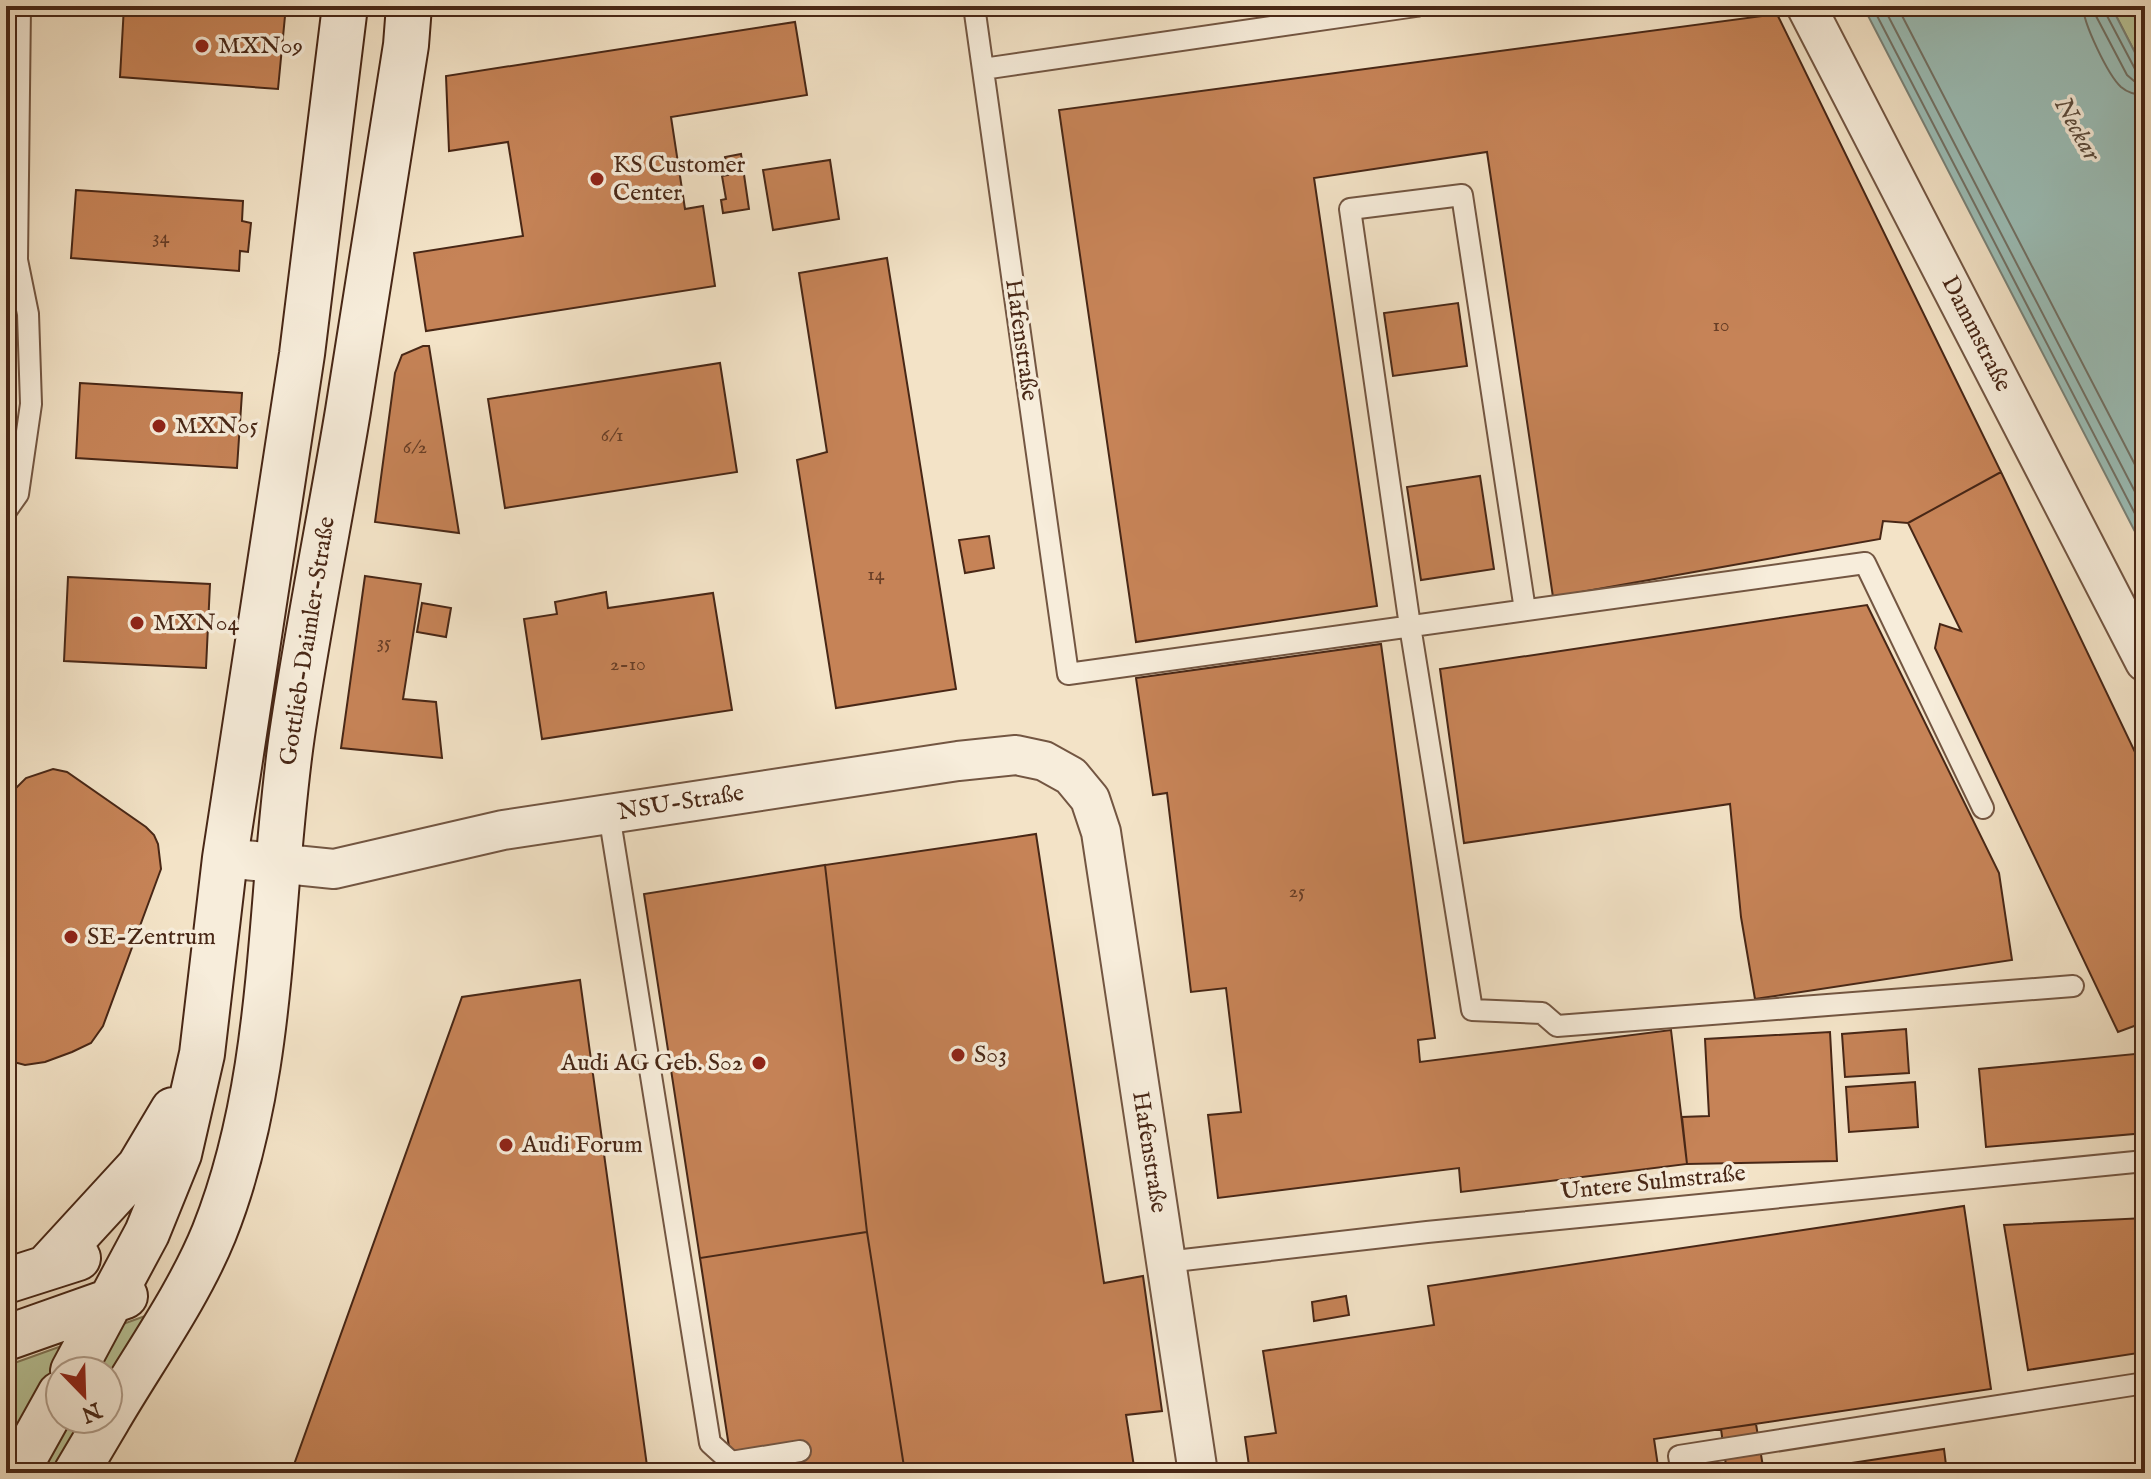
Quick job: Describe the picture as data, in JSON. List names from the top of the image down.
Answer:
{
  "streets": {
    "main road": ["Gottlieb-Daimler-Straße"],
    "street": ["Dammstraße", "Hafenstraße", "NSU-Straße"],
    "lane": ["Untere Sulmstraße"]
  },
  "crossings": [
    ["Hafenstraße", "NSU-Straße"],
    ["Hafenstraße", "Untere Sulmstraße"],
    ["Gottlieb-Daimler-Straße", "NSU-Straße"]
  ],
  "water": ["Neckar"],
  "places": [
    "MXN09",
    "KS Customer Center",
    "MXN05",
    "MXN04",
    "SE-Zentrum",
    "S03",
    "Audi AG Geb. S02",
    "Audi Forum"
  ],
  "house_numbers": [
    "34",
    "10",
    "6/1",
    "6/2",
    "14",
    "35",
    "2-10",
    "25"
  ],
  "north": "bottom right"
}
